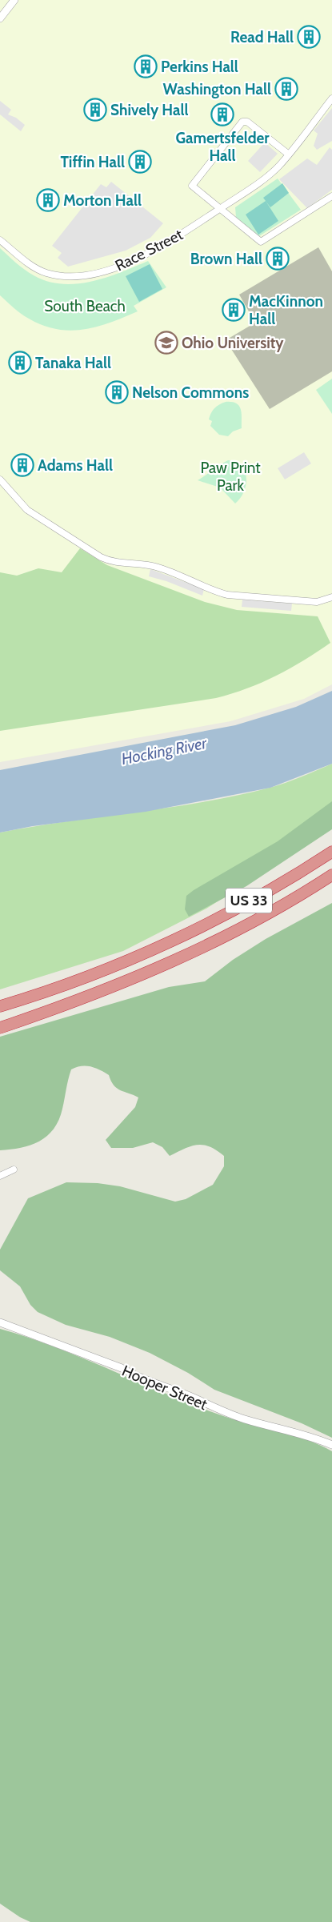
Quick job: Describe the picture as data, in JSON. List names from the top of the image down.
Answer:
{
  "streets": {
    "highway": ["US 33"],
    "street": ["Race Street", "Hooper Street"]
  },
  "water": ["Hocking River"],
  "parks": ["South Beach", "Paw Print Park"],
  "places": {
    "building": [
      "Read Hall",
      "Perkins Hall",
      "Washington Hall",
      "Shively Hall",
      "Gamertsfelder Hall",
      "Tiffin Hall",
      "Morton Hall",
      "Brown Hall",
      "MacKinnon Hall",
      "Tanaka Hall",
      "Nelson Commons",
      "Adams Hall"
    ],
    "school or university": ["Ohio University"]
  }
}
